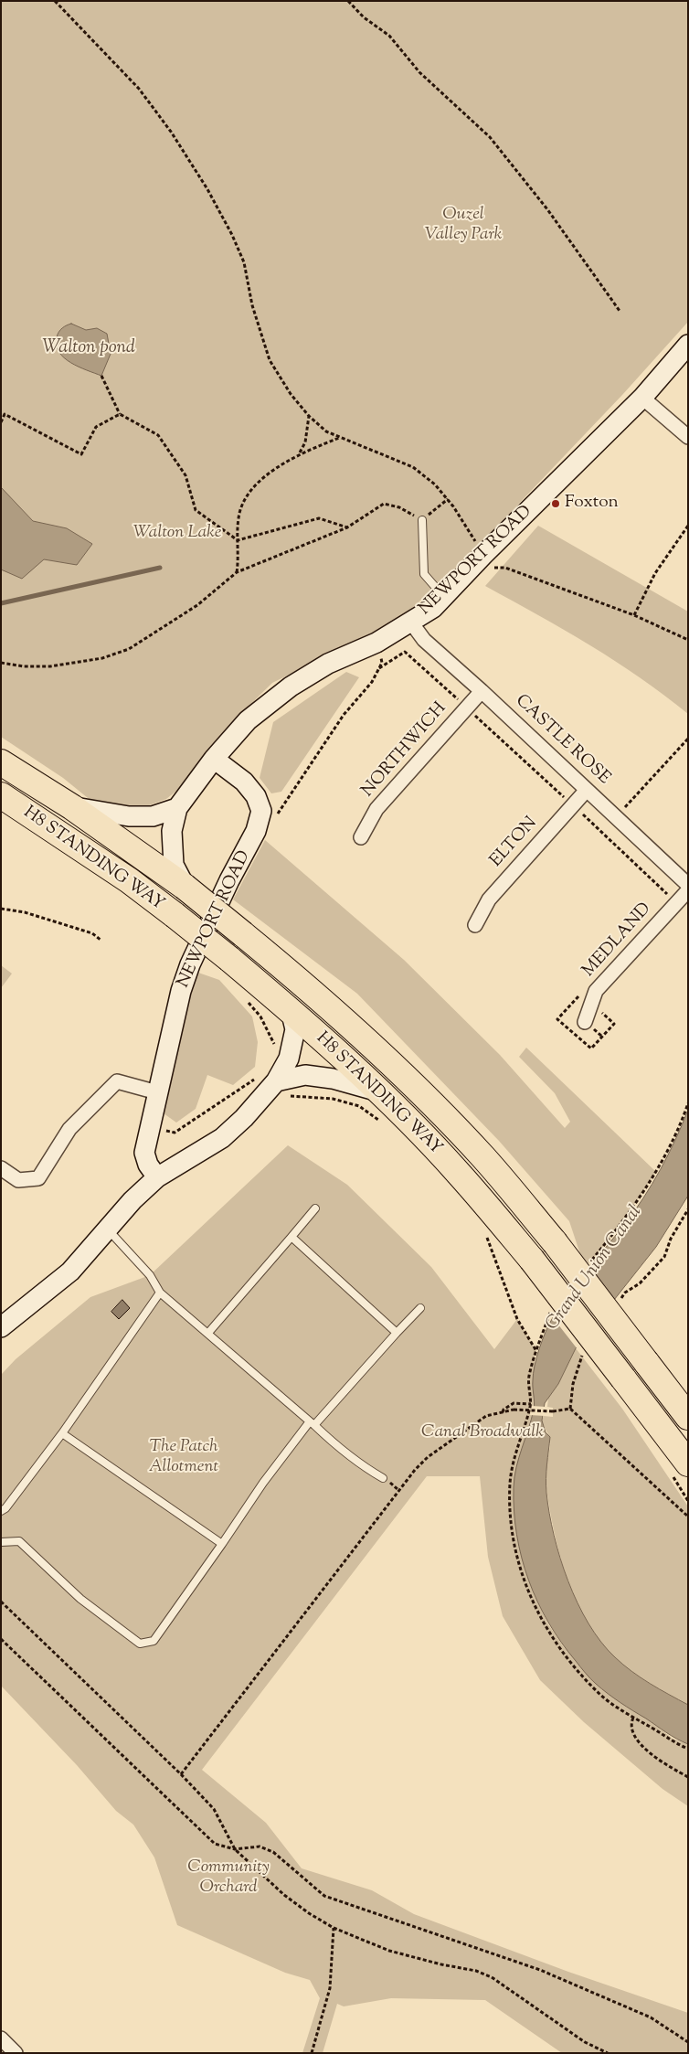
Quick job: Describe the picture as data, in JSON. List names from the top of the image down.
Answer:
{
  "streets": {
    "highway": ["H8 STANDING WAY"],
    "street": [
      "NEWPORT ROAD",
      "CASTLE ROSE",
      "NORTHWICH",
      "ELTON",
      "MEDLAND"
    ]
  },
  "crossings": [
    ["NEWPORT ROAD", "CASTLE ROSE"],
    ["CASTLE ROSE", "NORTHWICH"],
    ["CASTLE ROSE", "ELTON"]
  ],
  "water": ["Walton pond", "Grand Union Canal"],
  "parks": [
    "Ouzel Valley Park",
    "Walton Lake",
    "Canal Broadwalk",
    "The Patch Allotment",
    "Community Orchard"
  ],
  "places": ["Foxton"]
}
